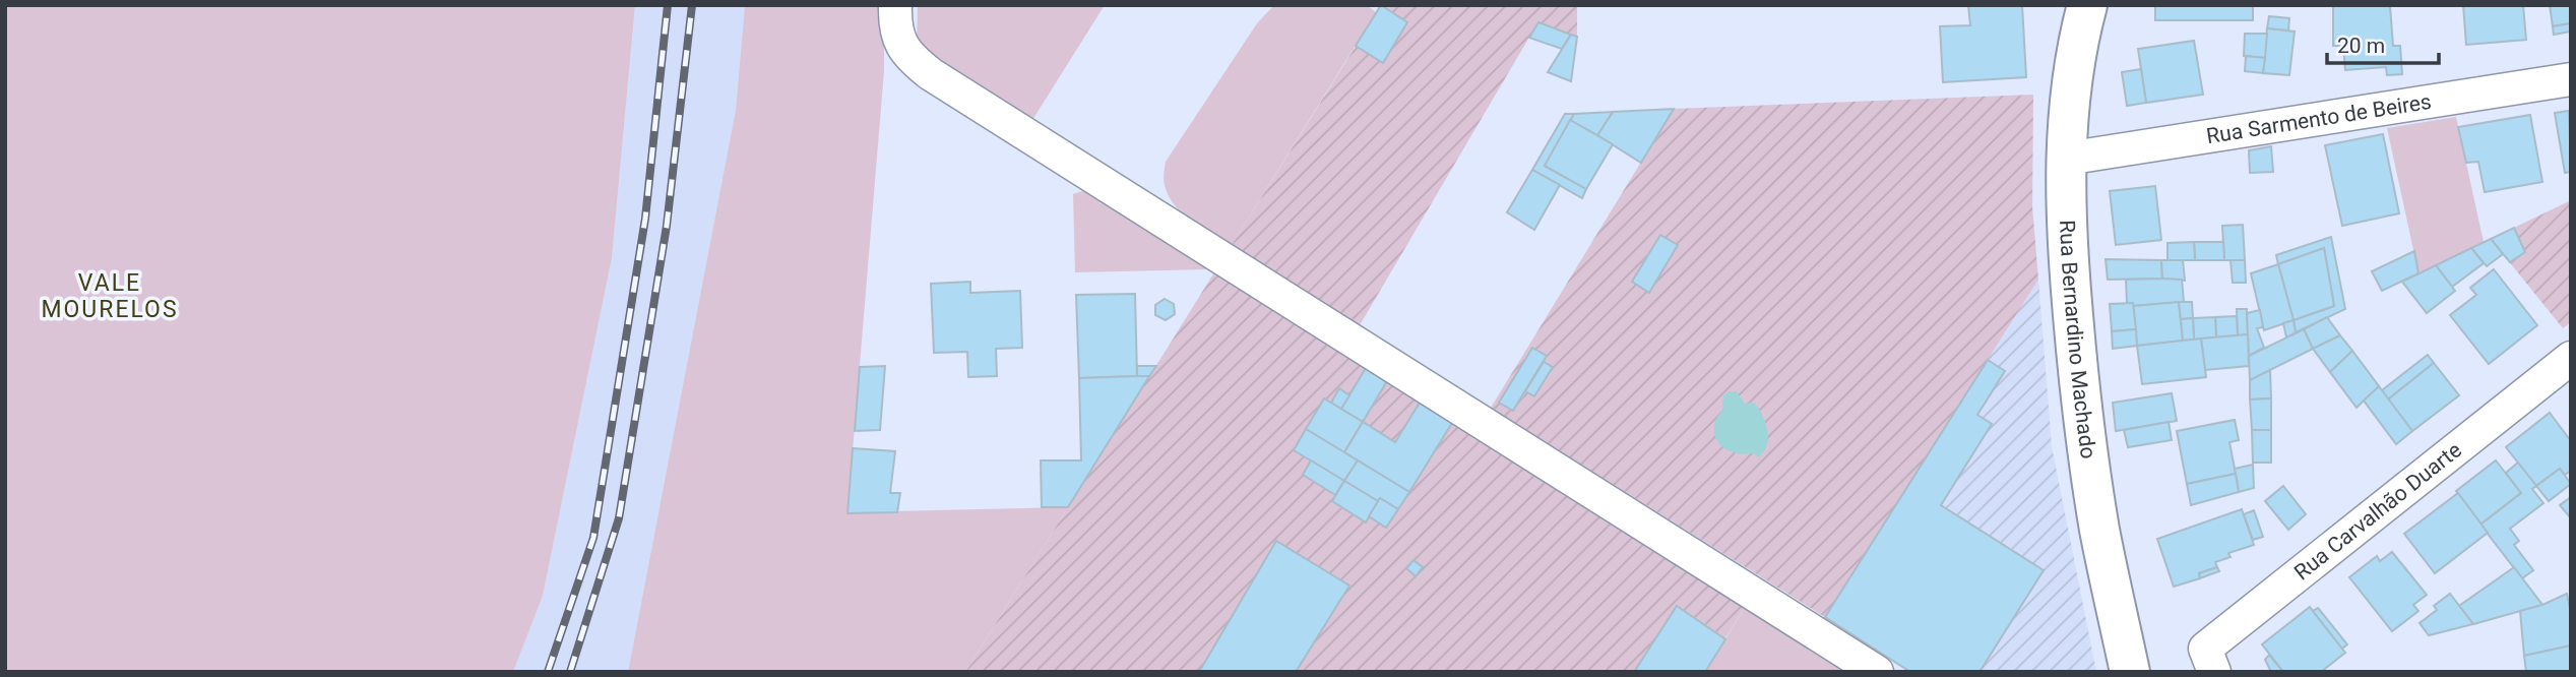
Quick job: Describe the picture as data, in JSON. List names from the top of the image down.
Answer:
{
  "streets": {
    "main road": ["Rua Bernardino Machado"],
    "street": ["Rua Sarmento de Beires", "Rua Carvalhão Duarte"]
  },
  "crossings": [
    ["Rua Sarmento de Beires", "Rua Bernardino Machado"]
  ],
  "districts": ["VALE MOURELOS"],
  "scale_bar": "20 m"
}
